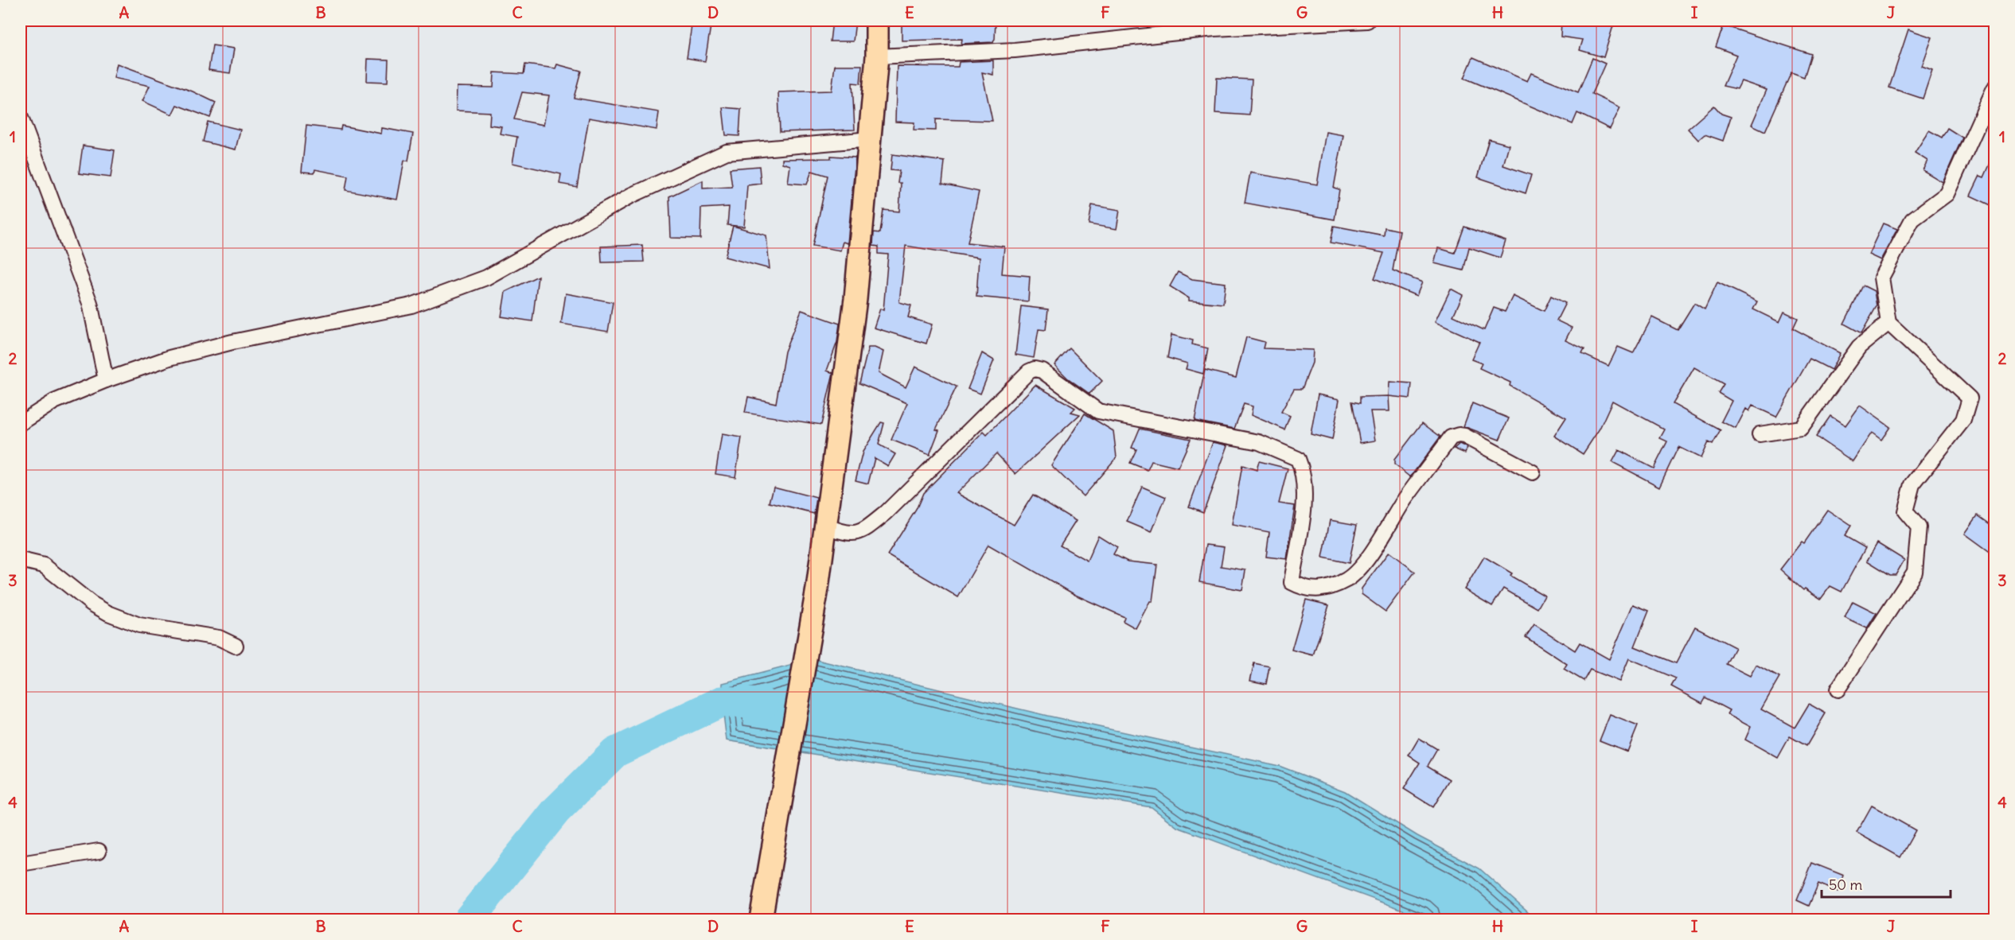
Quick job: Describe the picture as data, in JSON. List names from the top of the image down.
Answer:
{
  "scale_bar": "50 m",
  "grid": {
    "columns": [
      "A",
      "B",
      "C",
      "D",
      "E",
      "F",
      "G",
      "H",
      "I",
      "J"
    ],
    "rows": [
      "1",
      "2",
      "3",
      "4"
    ]
  }
}
